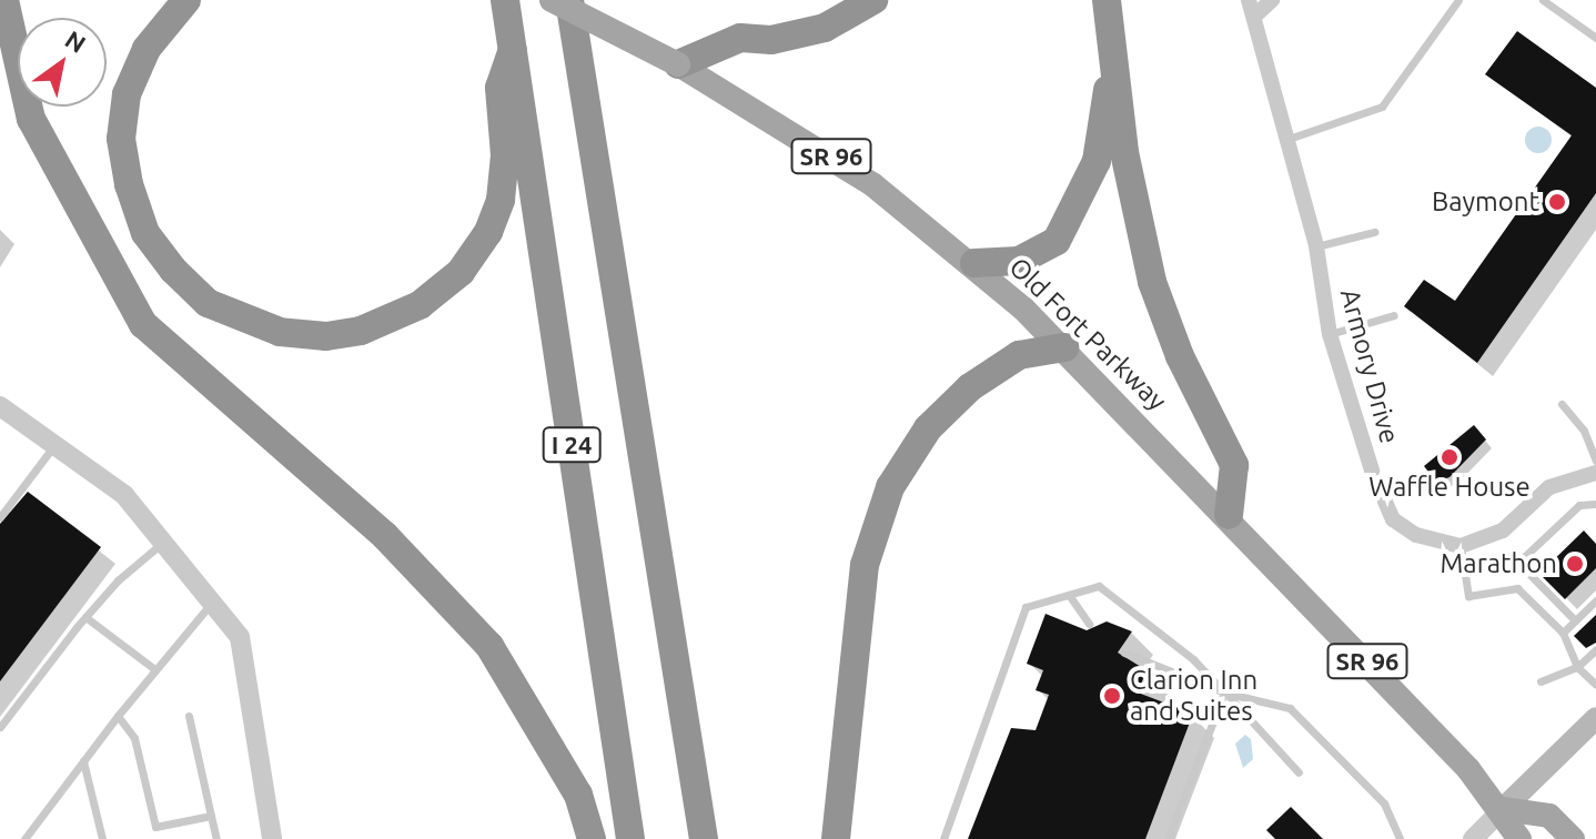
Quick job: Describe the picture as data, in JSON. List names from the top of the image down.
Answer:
{
  "streets": {
    "highway": ["I 24"],
    "main road": ["SR 96", "Old Fort Parkway"],
    "street": ["Armory Drive"]
  },
  "places": [
    "Baymont",
    "Waffle House",
    "Marathon",
    "Clarion Inn and Suites"
  ],
  "north": "top right"
}
